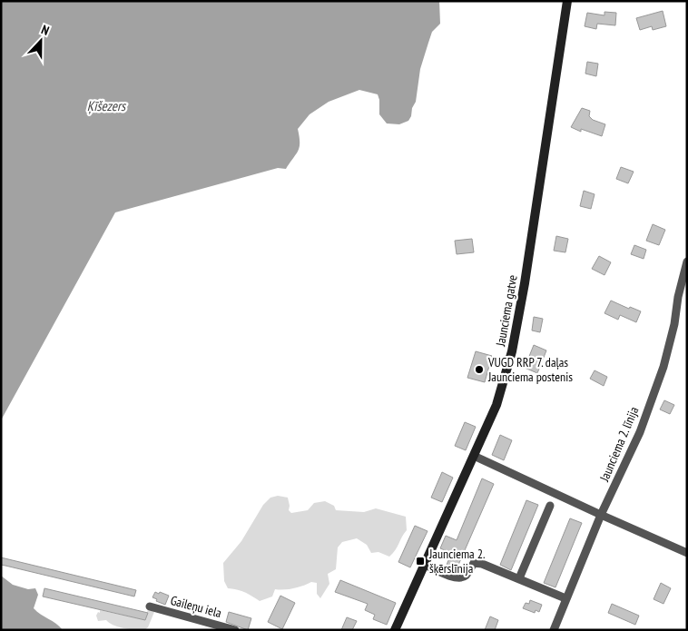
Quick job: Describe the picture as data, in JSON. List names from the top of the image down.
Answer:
{
  "streets": {
    "main road": ["Jaunciema gatve"],
    "street": ["Jaunciema 2. līnija", "Gaileņu iela"]
  },
  "water": ["Ķīšezers"],
  "places": {
    "other": ["VUGD RRP 7. daļas Jaunciema postenis"],
    "transit": ["Jaunciema 2. šķērslīnija"]
  },
  "north": "top"
}
